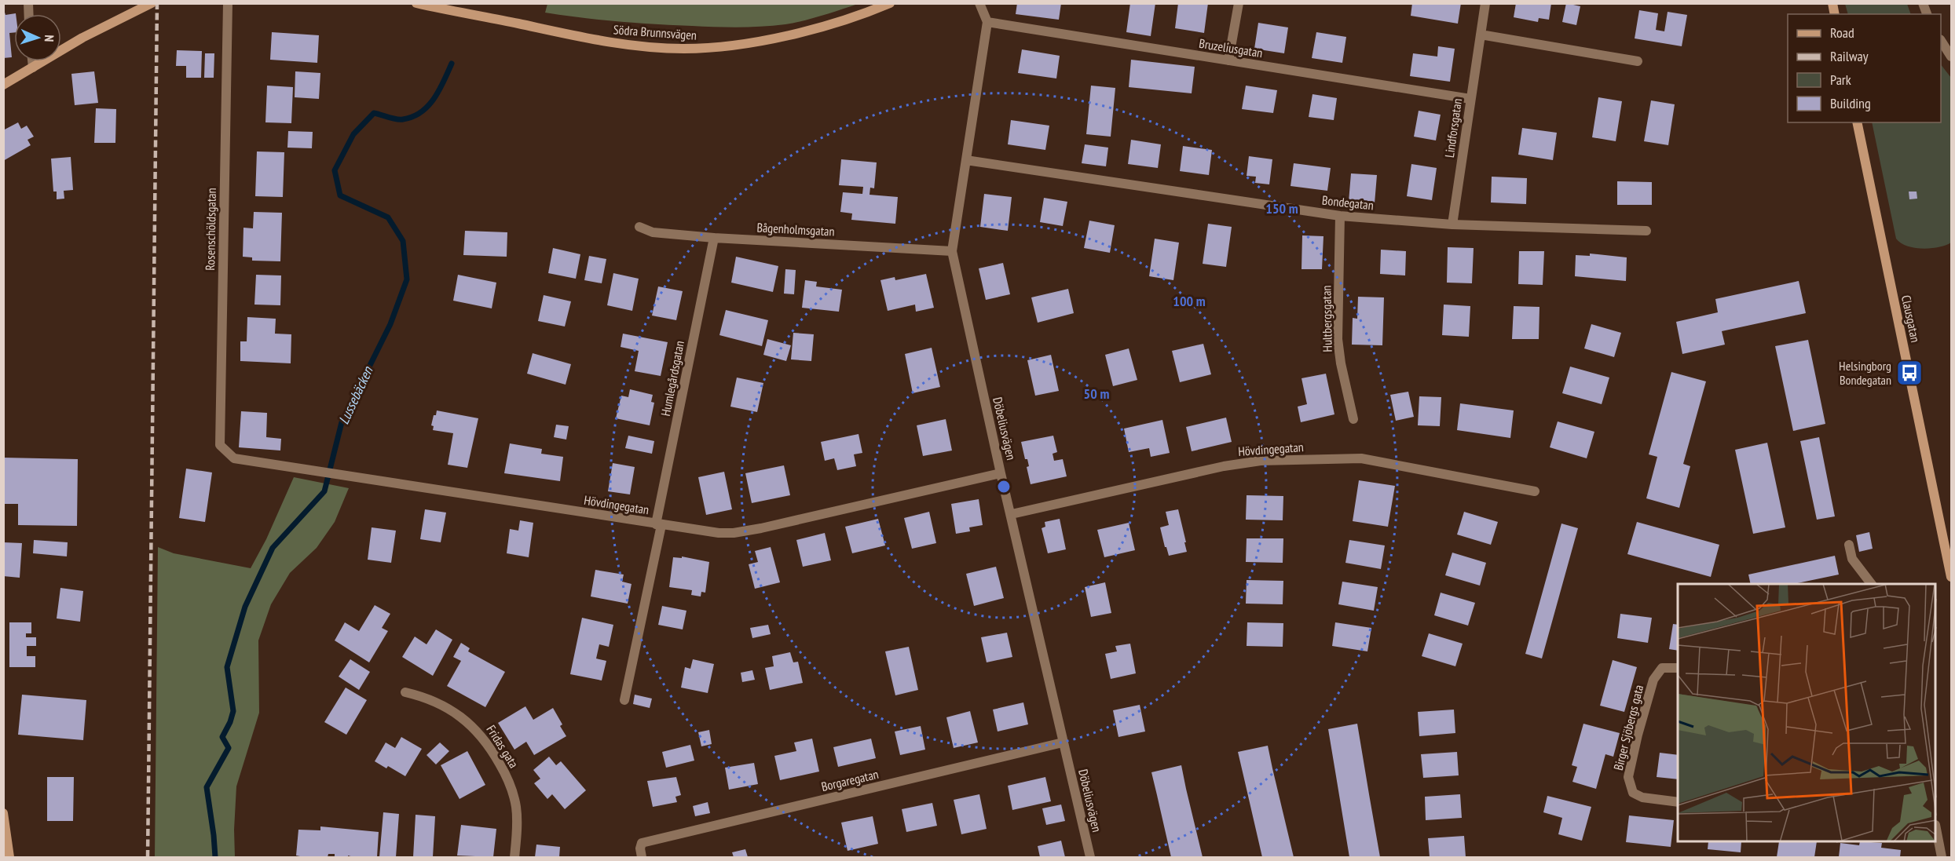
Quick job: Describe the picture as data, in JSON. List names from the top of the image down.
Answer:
{
  "streets": {
    "street": [
      "Södra Brunnsvägen",
      "Bruzeliusgatan",
      "Lindforsgatan",
      "Bondegatan",
      "Rosenschöldsgatan",
      "Bågenholmsgatan",
      "Hultbergsgatan",
      "Clausgatan",
      "Humlegårdsgatan",
      "Döbeliusvägen",
      "Hövdingegatan",
      "Birger Sjöbergs gata",
      "Fridas gata",
      "Borgaregatan"
    ]
  },
  "crossings": [
    ["Bruzeliusgatan", "Lindforsgatan"],
    ["Bruzeliusgatan", "Döbeliusvägen"],
    ["Lindforsgatan", "Bondegatan"],
    ["Bondegatan", "Hultbergsgatan"],
    ["Bondegatan", "Döbeliusvägen"],
    ["Rosenschöldsgatan", "Hövdingegatan"],
    ["Bågenholmsgatan", "Humlegårdsgatan"],
    ["Bågenholmsgatan", "Döbeliusvägen"],
    ["Humlegårdsgatan", "Hövdingegatan"],
    ["Döbeliusvägen", "Hövdingegatan"],
    ["Döbeliusvägen", "Borgaregatan"]
  ],
  "water": ["Lussebäcken"],
  "places": {
    "bus stop": ["Helsingborg Bondegatan"]
  },
  "legend": [
    "Road",
    "Railway",
    "Park",
    "Building"
  ],
  "north": "right",
  "rings": ["150 m", "100 m", "50 m"]
}
